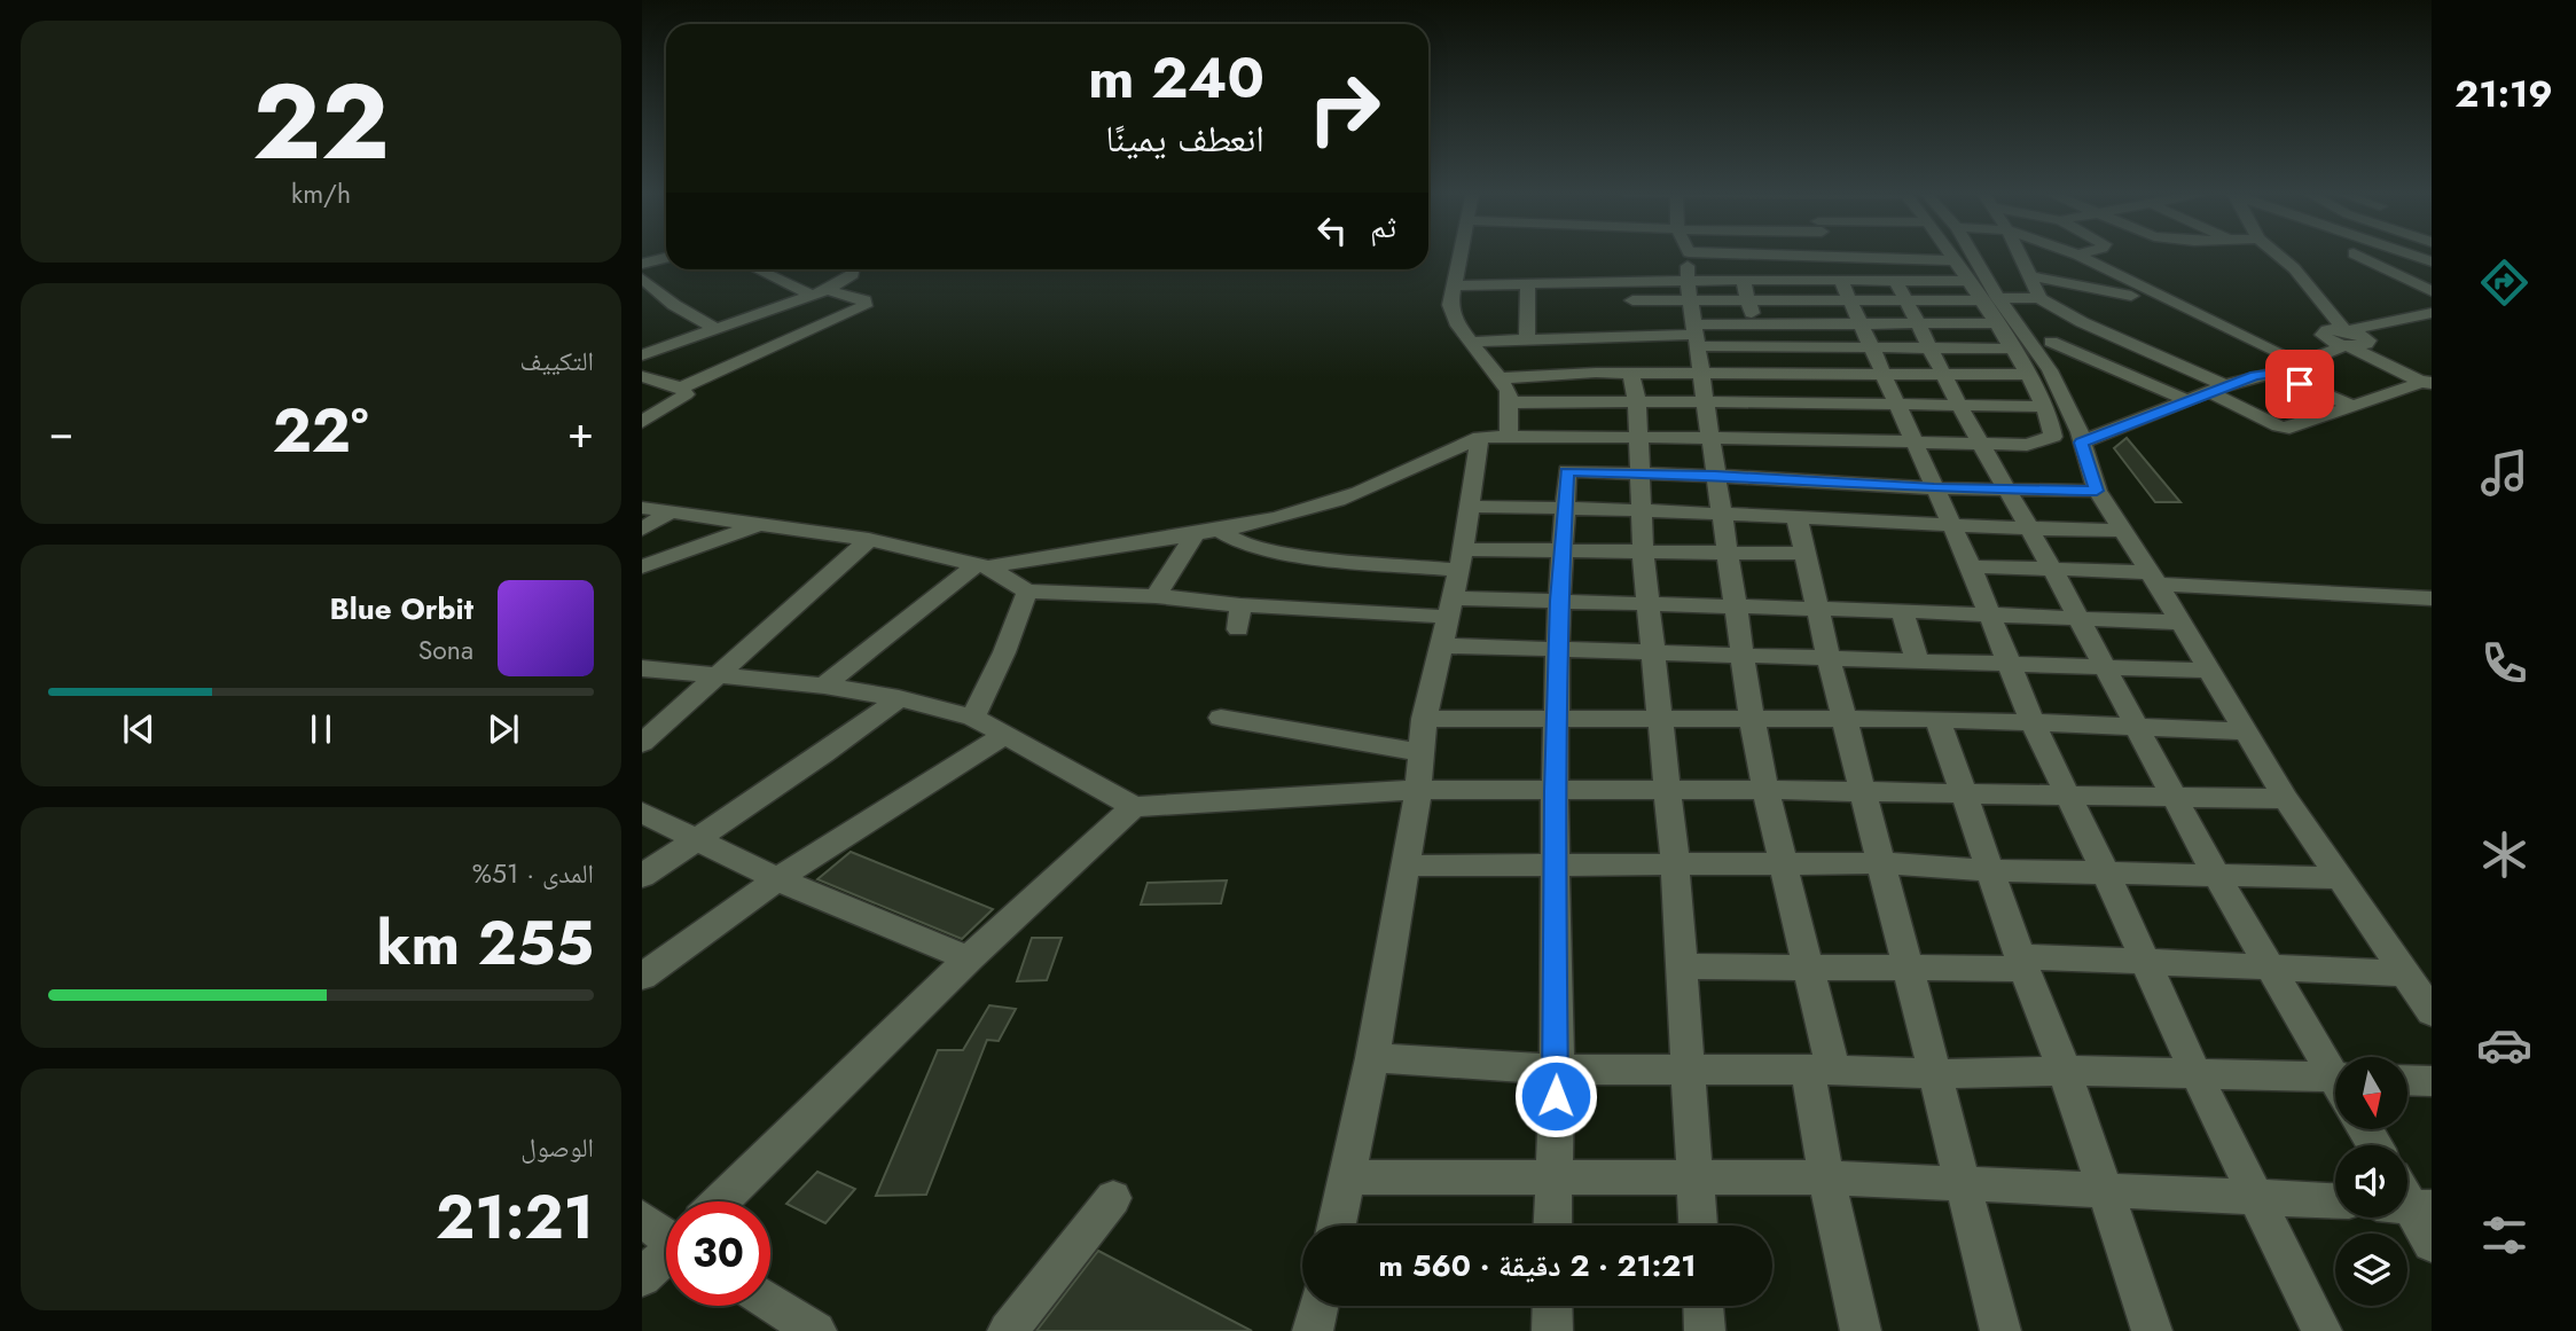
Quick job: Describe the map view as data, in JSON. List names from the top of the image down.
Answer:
{
  "north": "bottom",
  "page": {
    "tabs": "21:19",
    "tile": [
      ["22", "km/h"],
      "التكييف",
      ["المدى · 51%", "255 km"],
      ["الوصول", "21:21"]
    ],
    "turn": ["240 m", "انعطف يمينًا"],
    "then": "ثم",
    "heat": ["−", "22°", "+"],
    "song": ["Blue Orbit", "Sona"],
    "limit": "30",
    "trip": "21:21 · 2 دقيقة · 560 m"
  }
}
